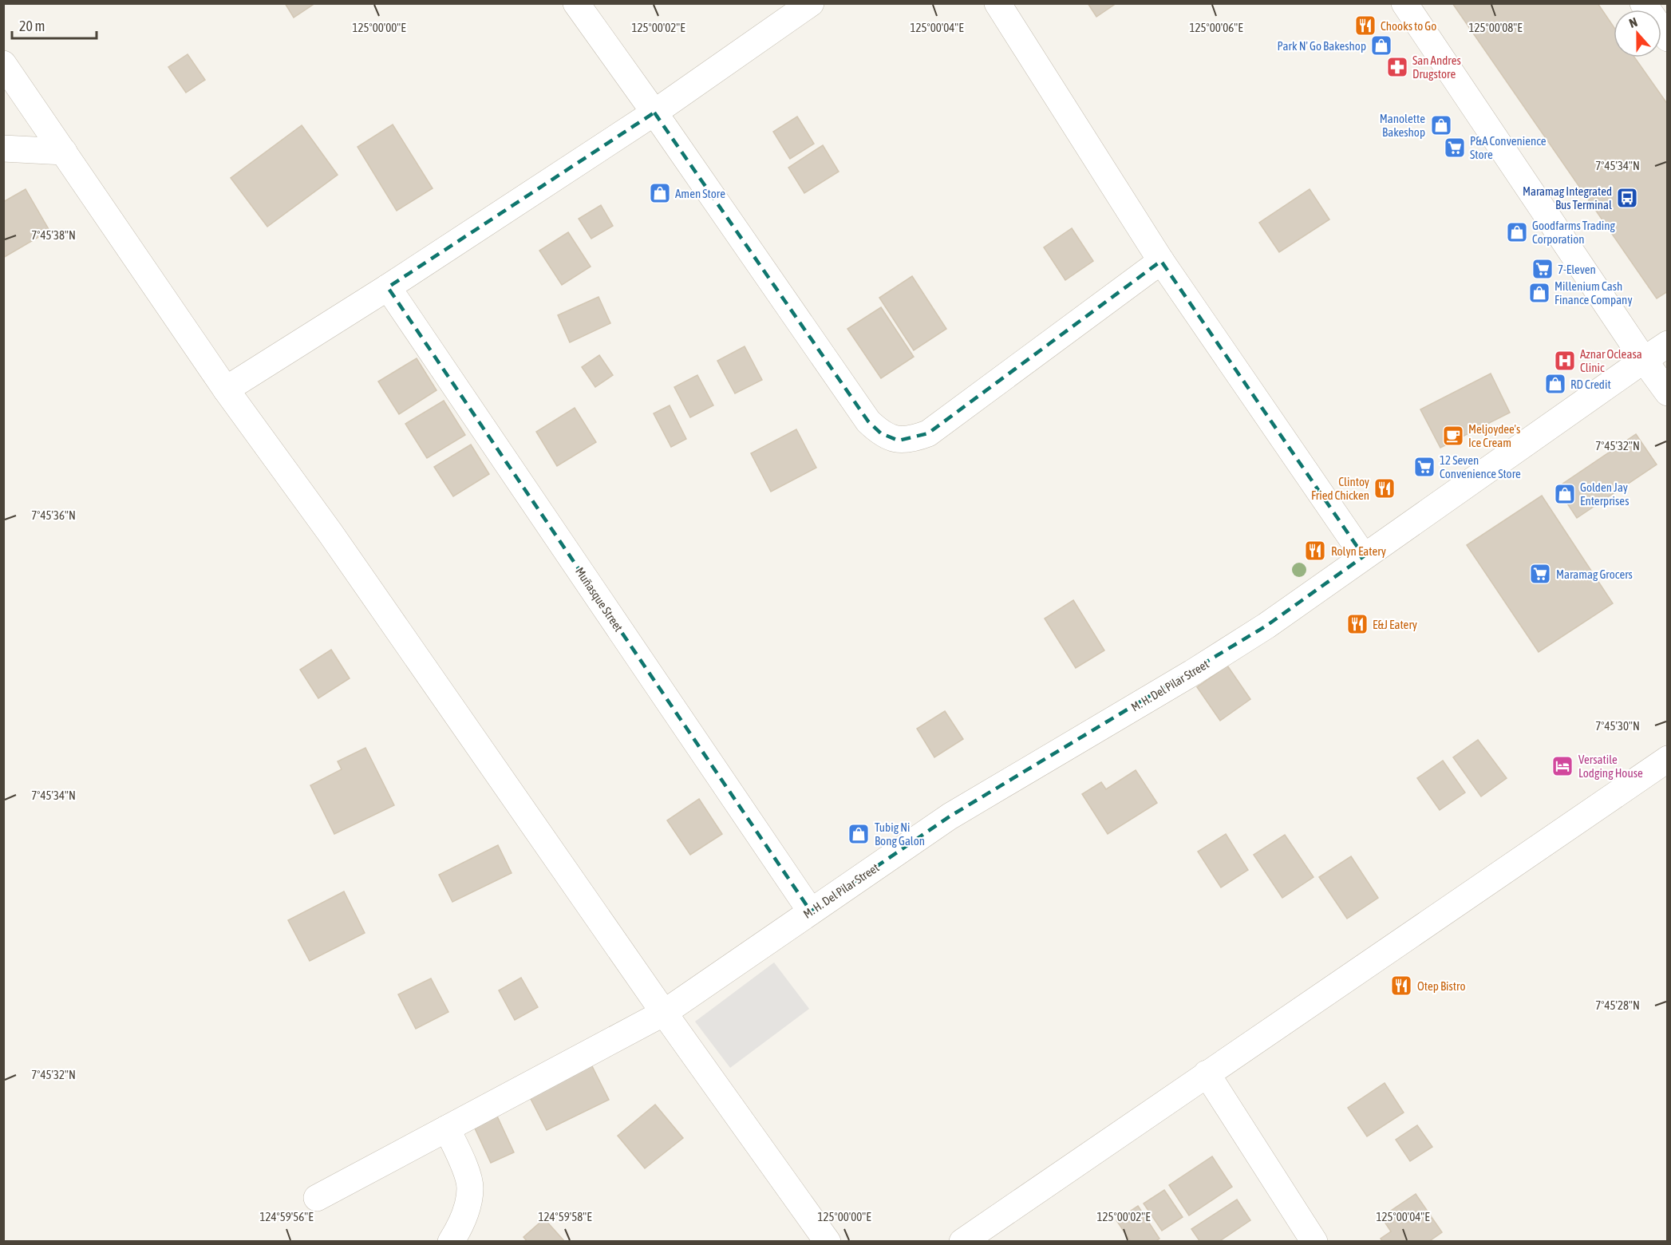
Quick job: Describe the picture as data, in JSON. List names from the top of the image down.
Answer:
{
  "streets": {
    "street": ["Muñasque Street", "M. H. Del Pilar Street"]
  },
  "crossings": [
    ["Muñasque Street", "M. H. Del Pilar Street"]
  ],
  "places": {
    "restaurant": [
      "Chooks to Go",
      "Clintoy Fried Chicken",
      "Rolyn Eatery",
      "E&J Eatery",
      "Otep Bistro"
    ],
    "shop": [
      "Park N' Go Bakeshop",
      "Manolette Bakeshop",
      "Amen Store",
      "Goodfarms Trading Corporation",
      "Millenium Cash Finance Company",
      "RD Credit",
      "Golden Jay Enterprises",
      "Tubig Ni Bong Galon"
    ],
    "pharmacy": ["San Andres Drugstore"],
    "supermarket": [
      "P&A Convenience Store",
      "7-Eleven",
      "12 Seven Convenience Store",
      "Maramag Grocers"
    ],
    "bus stop": ["Maramag Integrated Bus Terminal"],
    "hospital": ["Aznar Ocleasa Clinic"],
    "cafe": ["Meljoydee's Ice Cream"],
    "hotel": ["Versatile Lodging House"]
  },
  "scale_bar": "20 m",
  "north": "top",
  "coordinates": [
    "125°00'00\"E",
    "125°00'02\"E",
    "125°00'04\"E",
    "125°00'06\"E",
    "125°00'08\"E",
    "7°45'34\"N",
    "7°45'38\"N",
    "7°45'32\"N",
    "7°45'36\"N",
    "7°45'30\"N",
    "7°45'28\"N",
    "124°59'56\"E",
    "124°59'58\"E"
  ]
}
